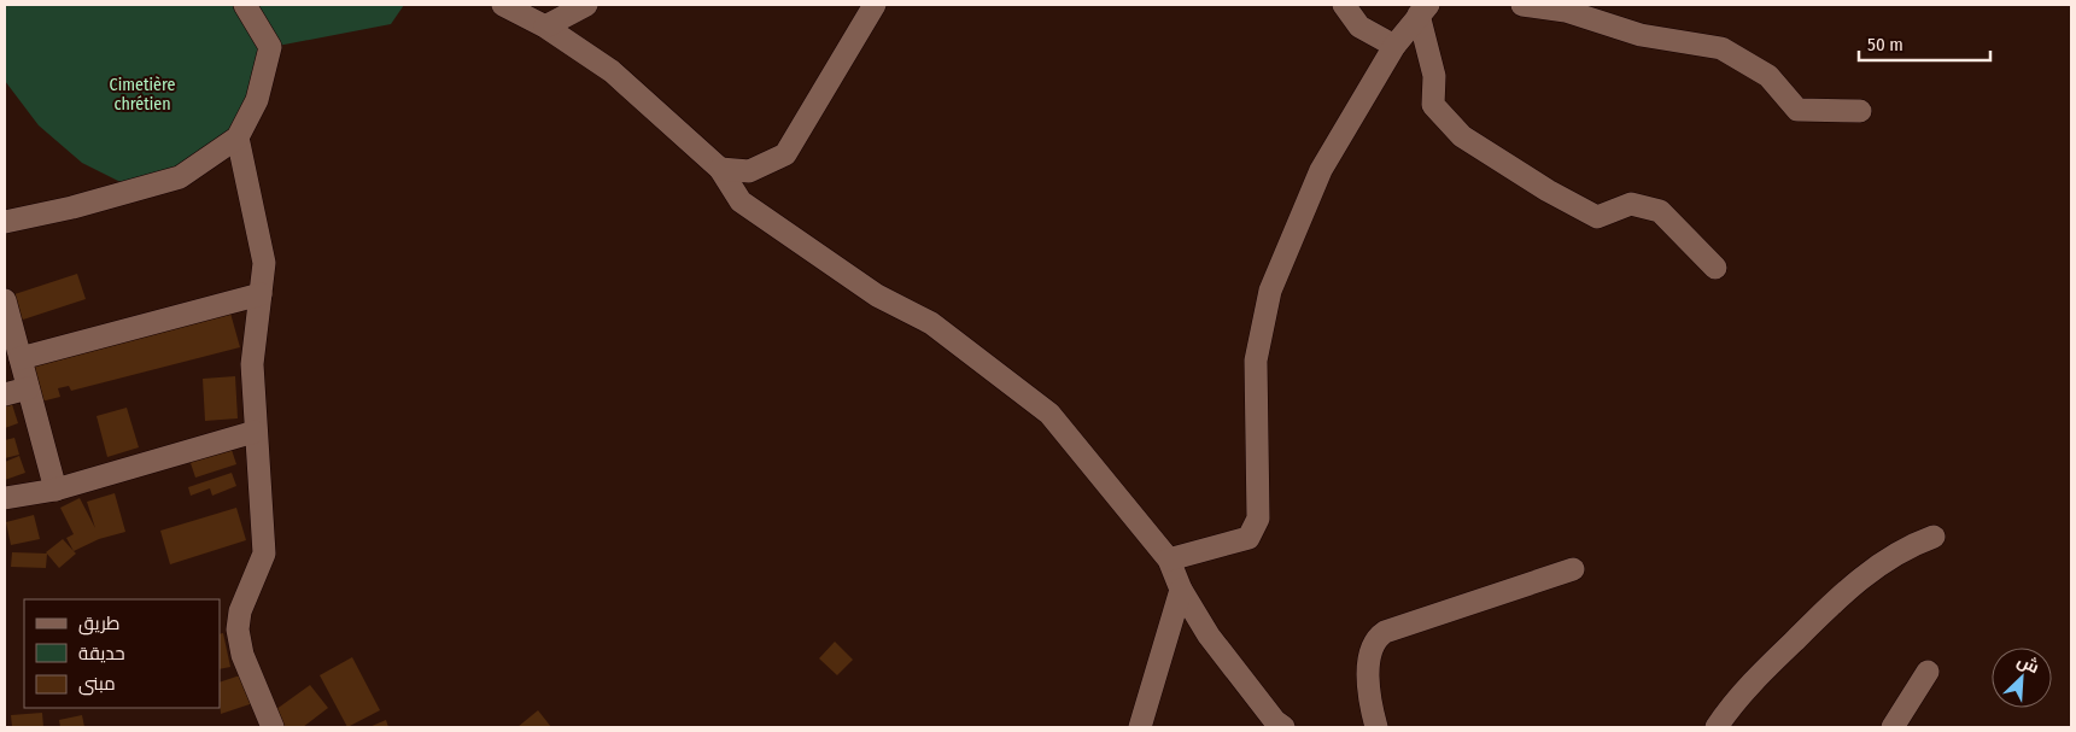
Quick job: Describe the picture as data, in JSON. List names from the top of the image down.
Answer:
{
  "parks": ["Cimetière chrétien"],
  "legend": ["طريق", "حديقة", "مبنى"],
  "scale_bar": "50 m",
  "north": "top right"
}
